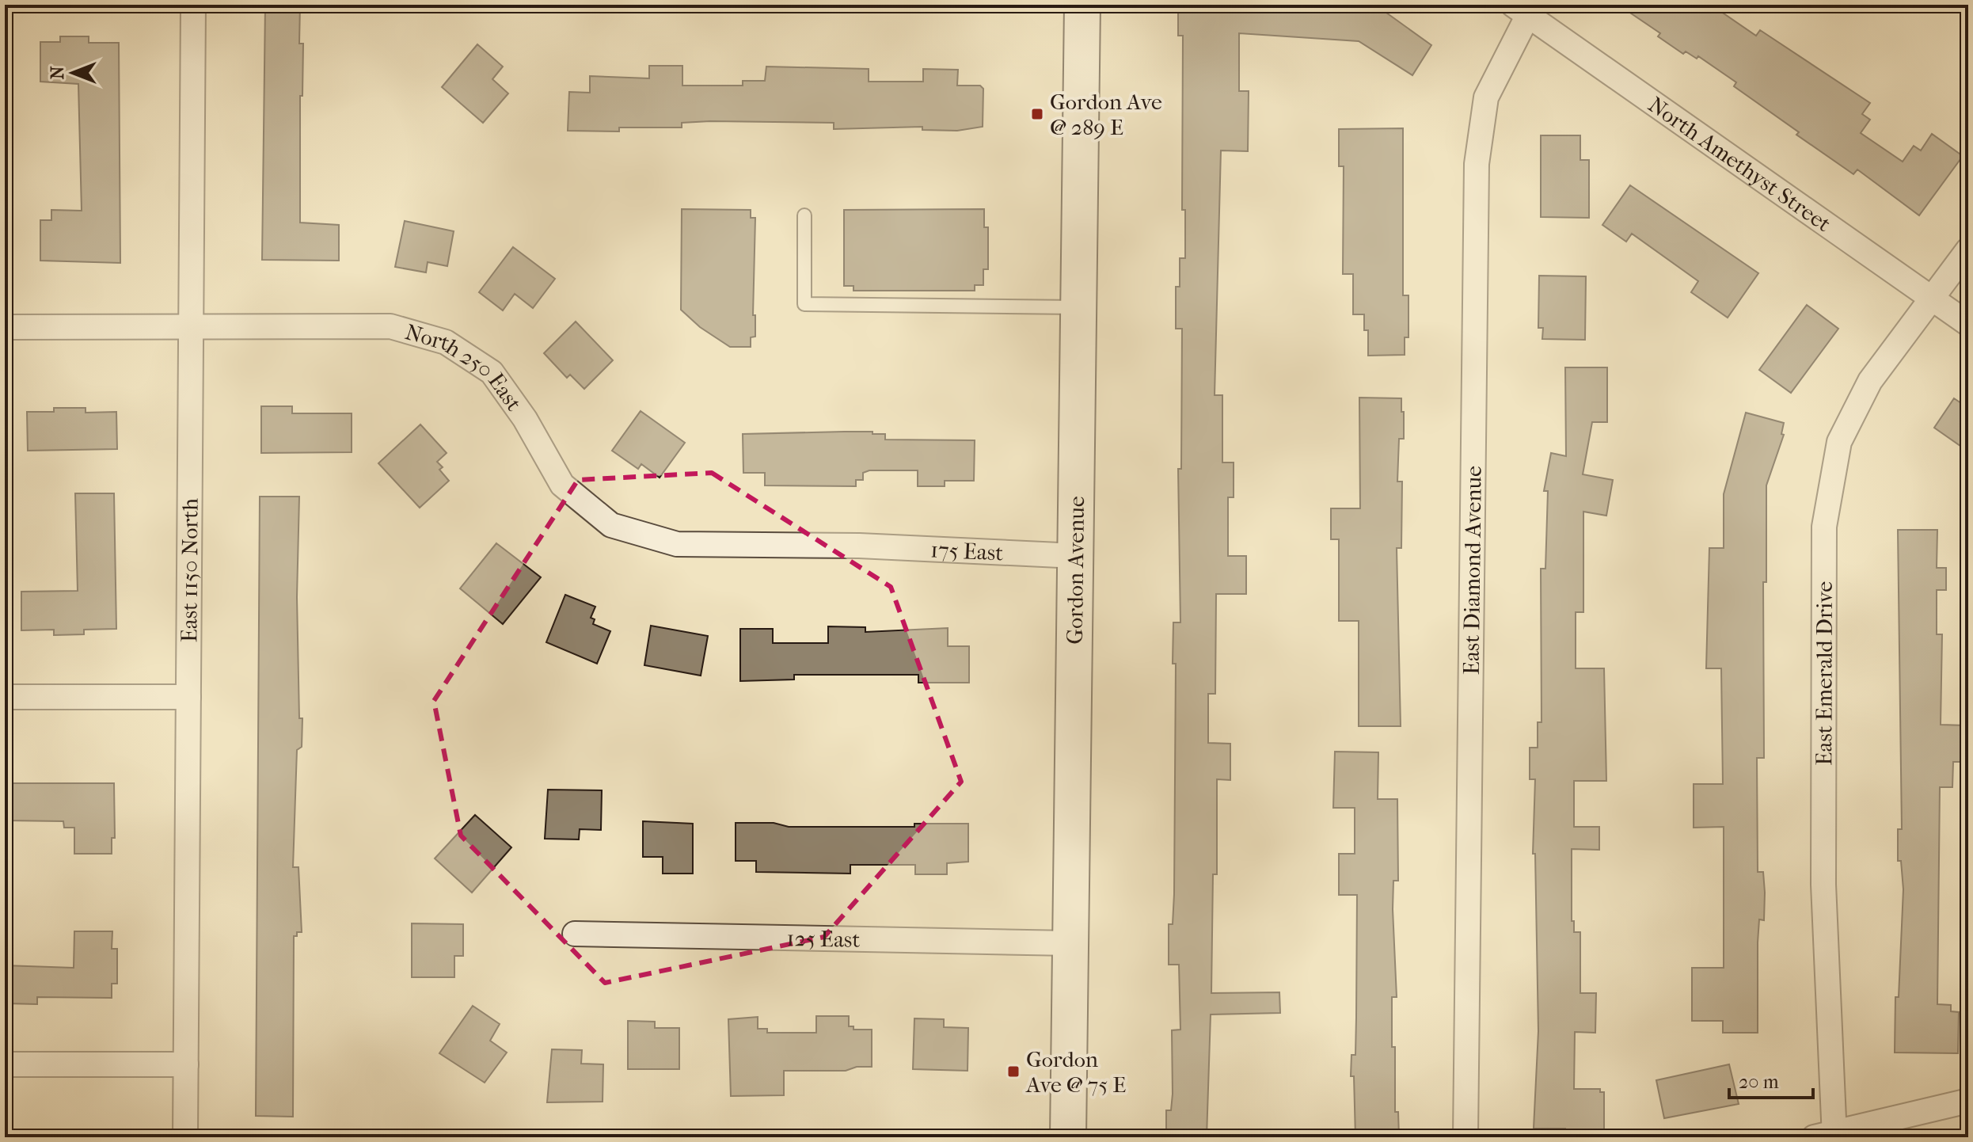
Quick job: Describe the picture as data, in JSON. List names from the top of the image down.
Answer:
{
  "streets": {
    "main road": ["Gordon Avenue"],
    "street": [
      "North Amethyst Street",
      "North 250 East",
      "175 East",
      "East 1150 North",
      "East Diamond Avenue",
      "East Emerald Drive",
      "125 East"
    ]
  },
  "crossings": [
    ["North Amethyst Street", "East Diamond Avenue"],
    ["North Amethyst Street", "East Emerald Drive"],
    ["North 250 East", "175 East"],
    ["North 250 East", "East 1150 North"],
    ["175 East", "Gordon Avenue"],
    ["Gordon Avenue", "125 East"]
  ],
  "places": {
    "transit": ["Gordon Ave @ 289 E", "Gordon Ave @ 75 E"]
  },
  "scale_bar": "20 m",
  "north": "left"
}
